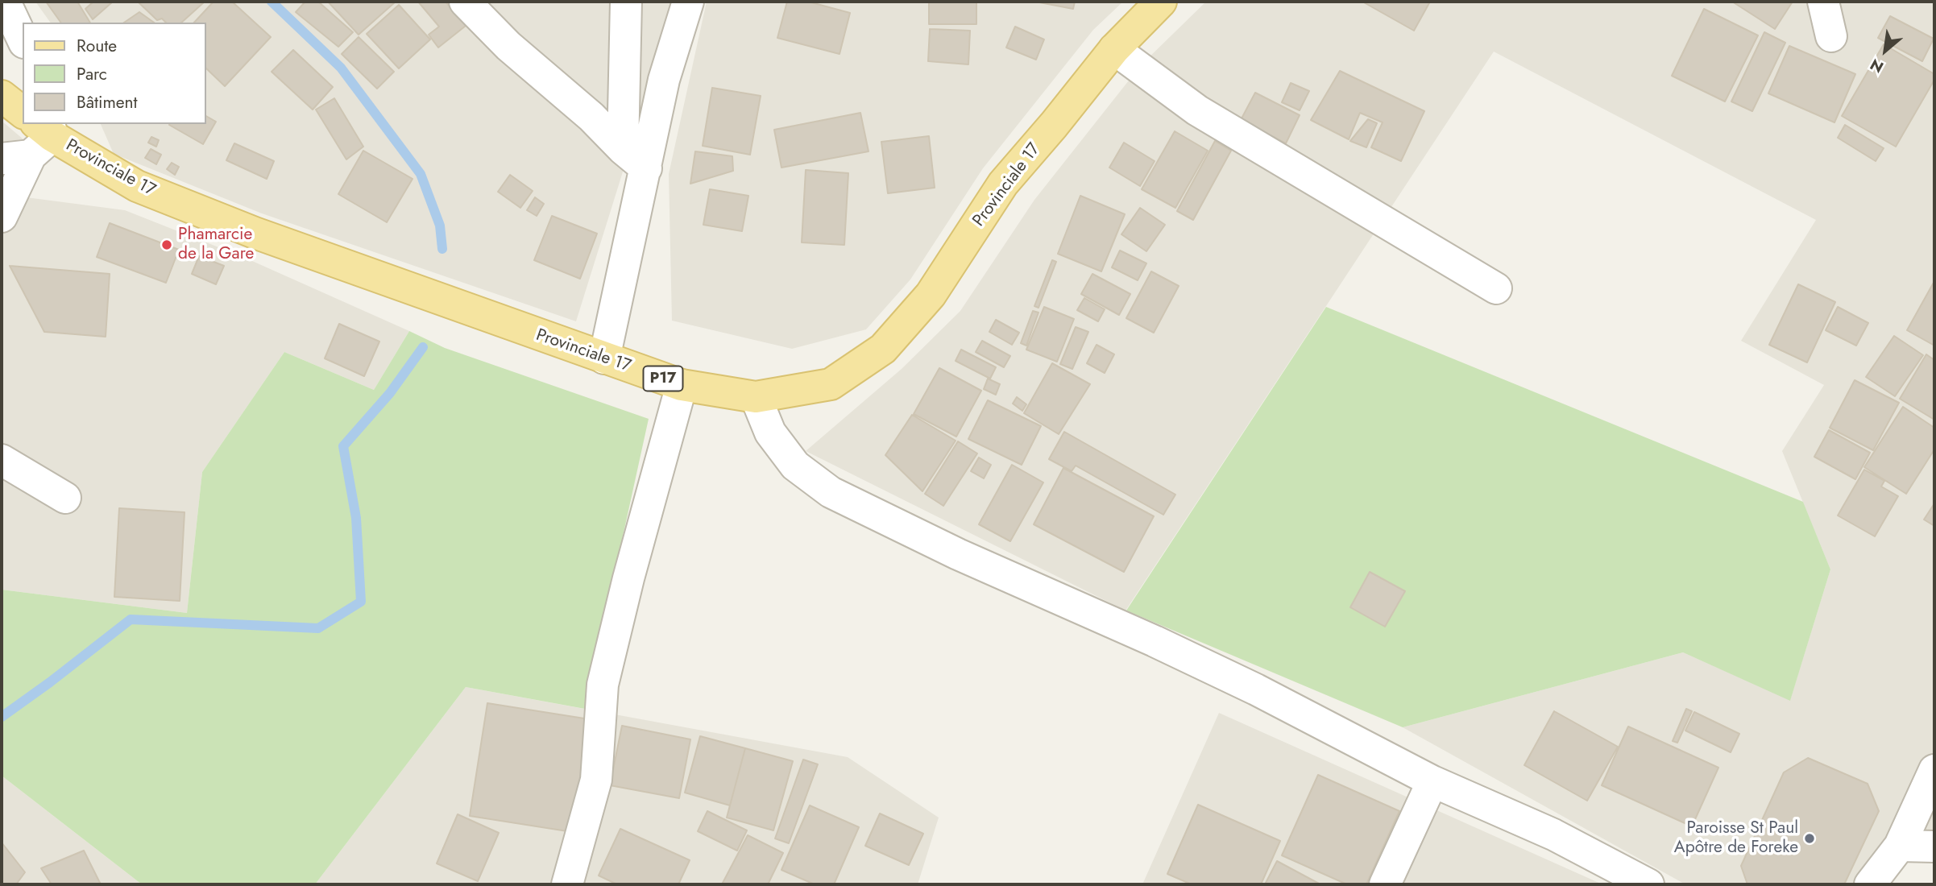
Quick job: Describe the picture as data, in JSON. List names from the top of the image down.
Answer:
{
  "streets": {
    "main road": ["Provinciale 17", "P17"]
  },
  "places": ["Phamarcie de la Gare", "Paroisse St Paul Apôtre de Foreke"],
  "legend": ["Route", "Parc", "Bâtiment"],
  "north": "bottom left"
}
